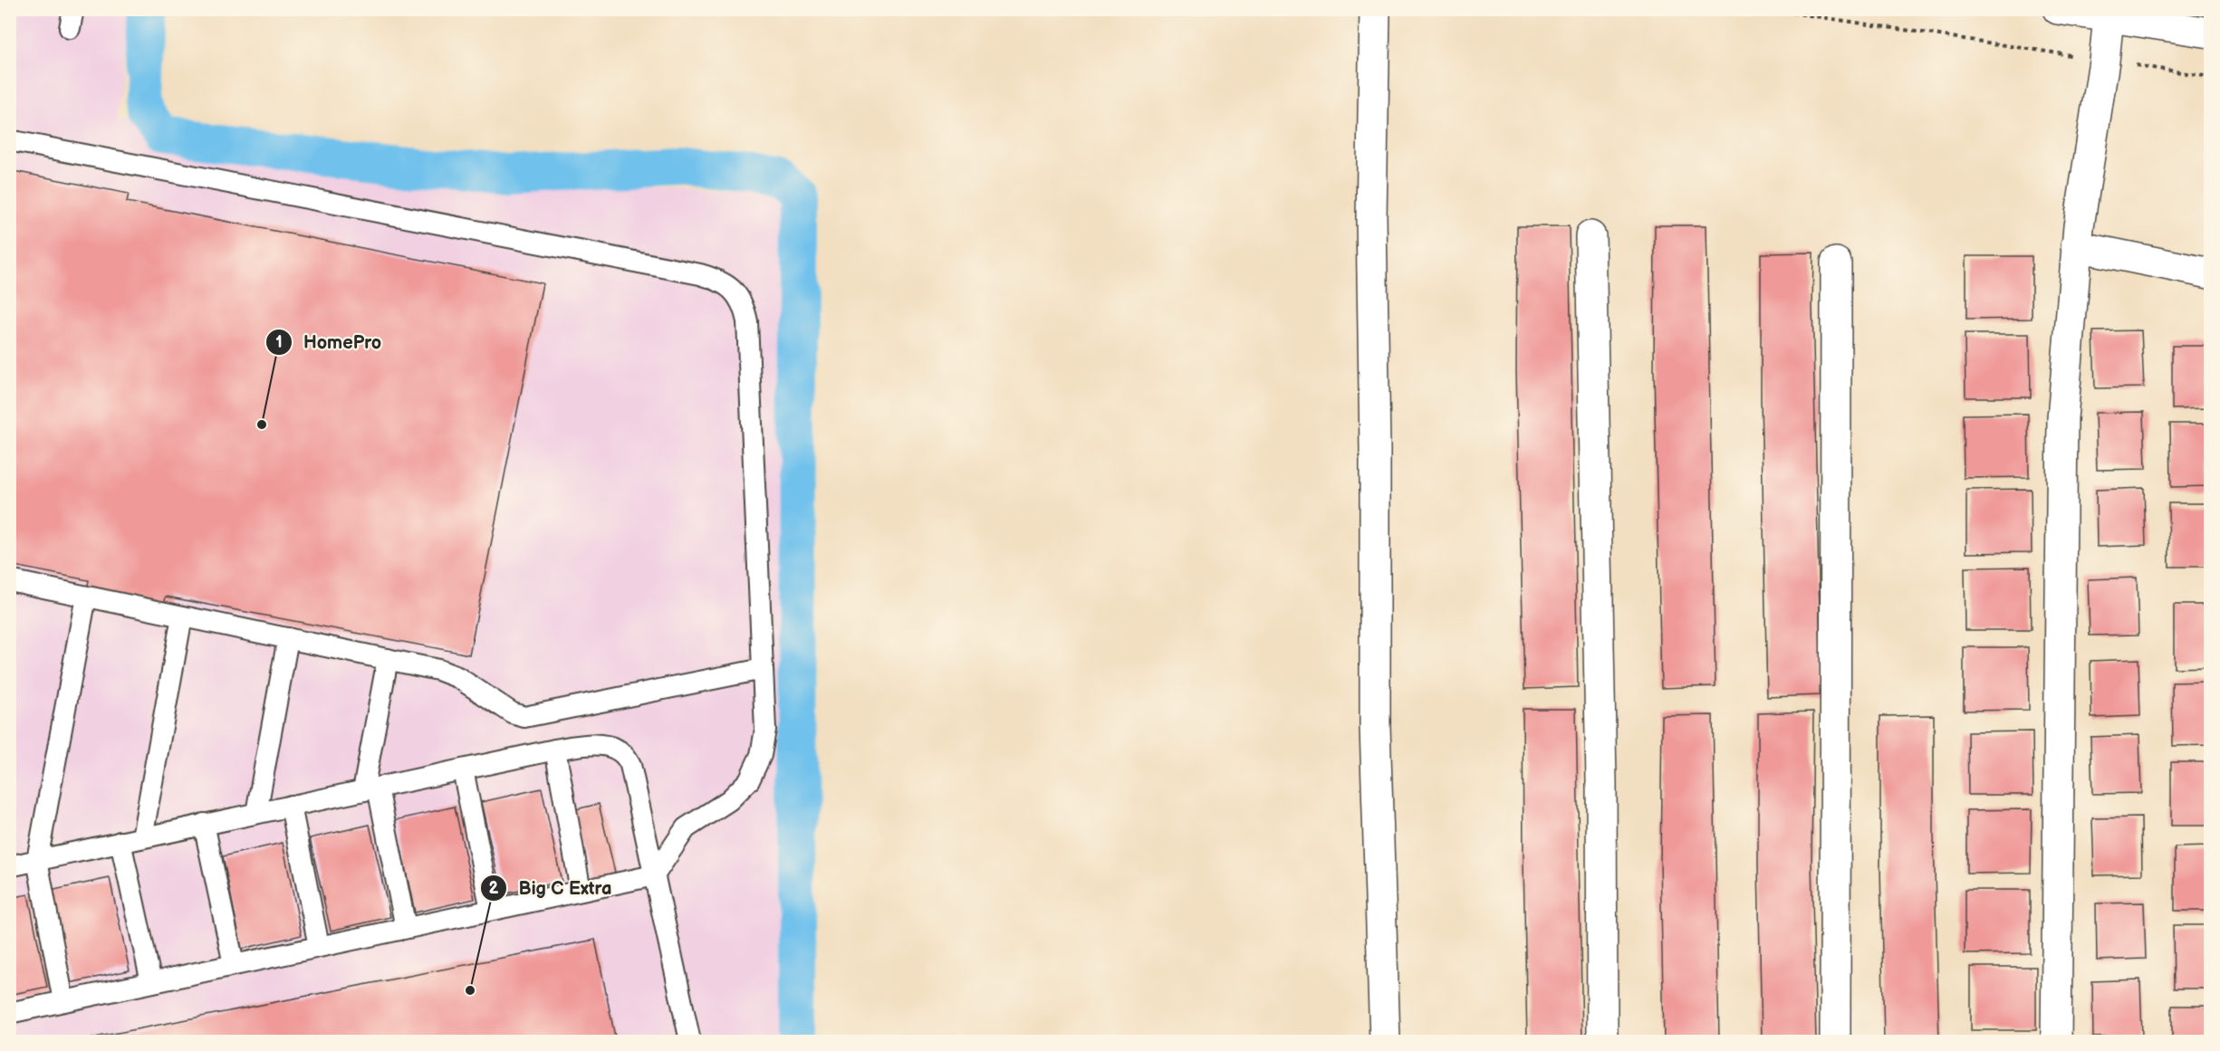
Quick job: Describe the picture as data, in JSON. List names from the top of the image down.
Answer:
{
  "places": ["HomePro", "Big C Extra"]
}
